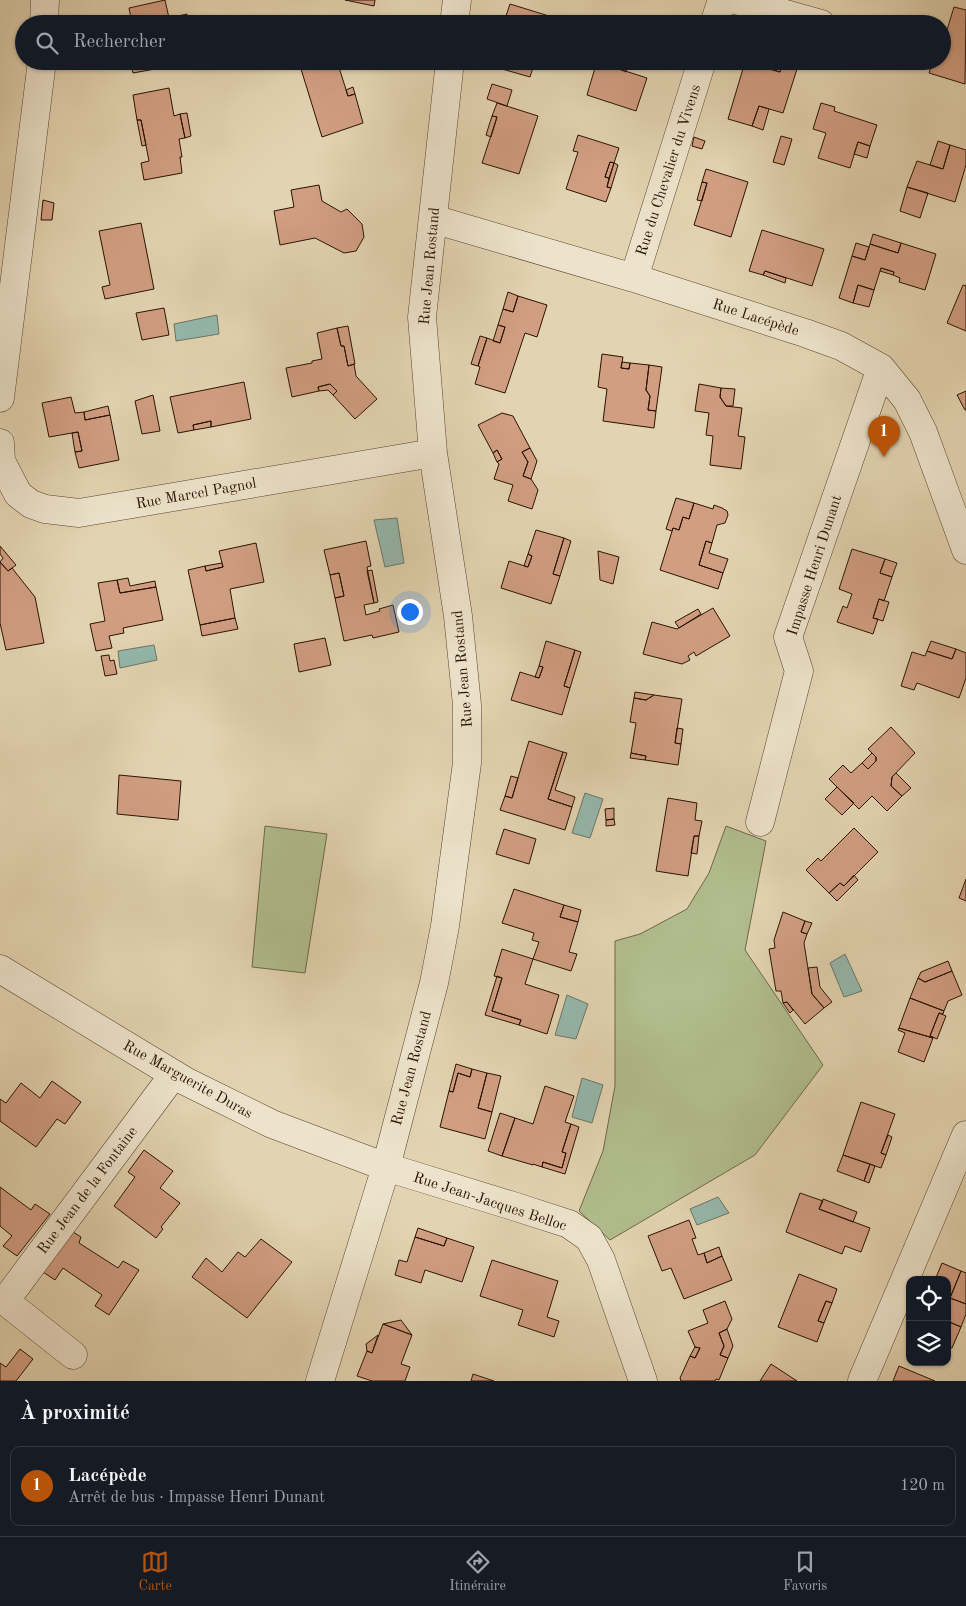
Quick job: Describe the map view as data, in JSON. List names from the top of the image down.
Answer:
{
  "streets": {
    "street": [
      "Rue du Chevalier du Vivens",
      "Rue Jean Rostand",
      "Rue Lacépède",
      "Rue Marcel Pagnol",
      "Impasse Henri Dunant",
      "Rue Marguerite Duras",
      "Rue Jean de la Fontaine",
      "Rue Jean-Jacques Belloc"
    ]
  },
  "crossings": [
    ["Rue du Chevalier du Vivens", "Rue Lacépède"],
    ["Rue Jean Rostand", "Rue Lacépède"],
    ["Rue Jean Rostand", "Rue Marcel Pagnol"],
    ["Rue Jean Rostand", "Rue Marguerite Duras"],
    ["Rue Jean Rostand", "Rue Jean-Jacques Belloc"],
    ["Rue Lacépède", "Impasse Henri Dunant"],
    ["Rue Marguerite Duras", "Rue Jean de la Fontaine"],
    ["Rue Marguerite Duras", "Rue Jean-Jacques Belloc"]
  ],
  "page": {
    "search": "Rechercher",
    "pins": "1",
    "heading": "À proximité",
    "list": [
      {
        "mark": "1",
        "name": "Lacépède",
        "note": "Arrêt de bus · Impasse Henri Dunant",
        "value": "120 m"
      }
    ],
    "nav": ["Carte", "Itinéraire", "Favoris"]
  }
}
